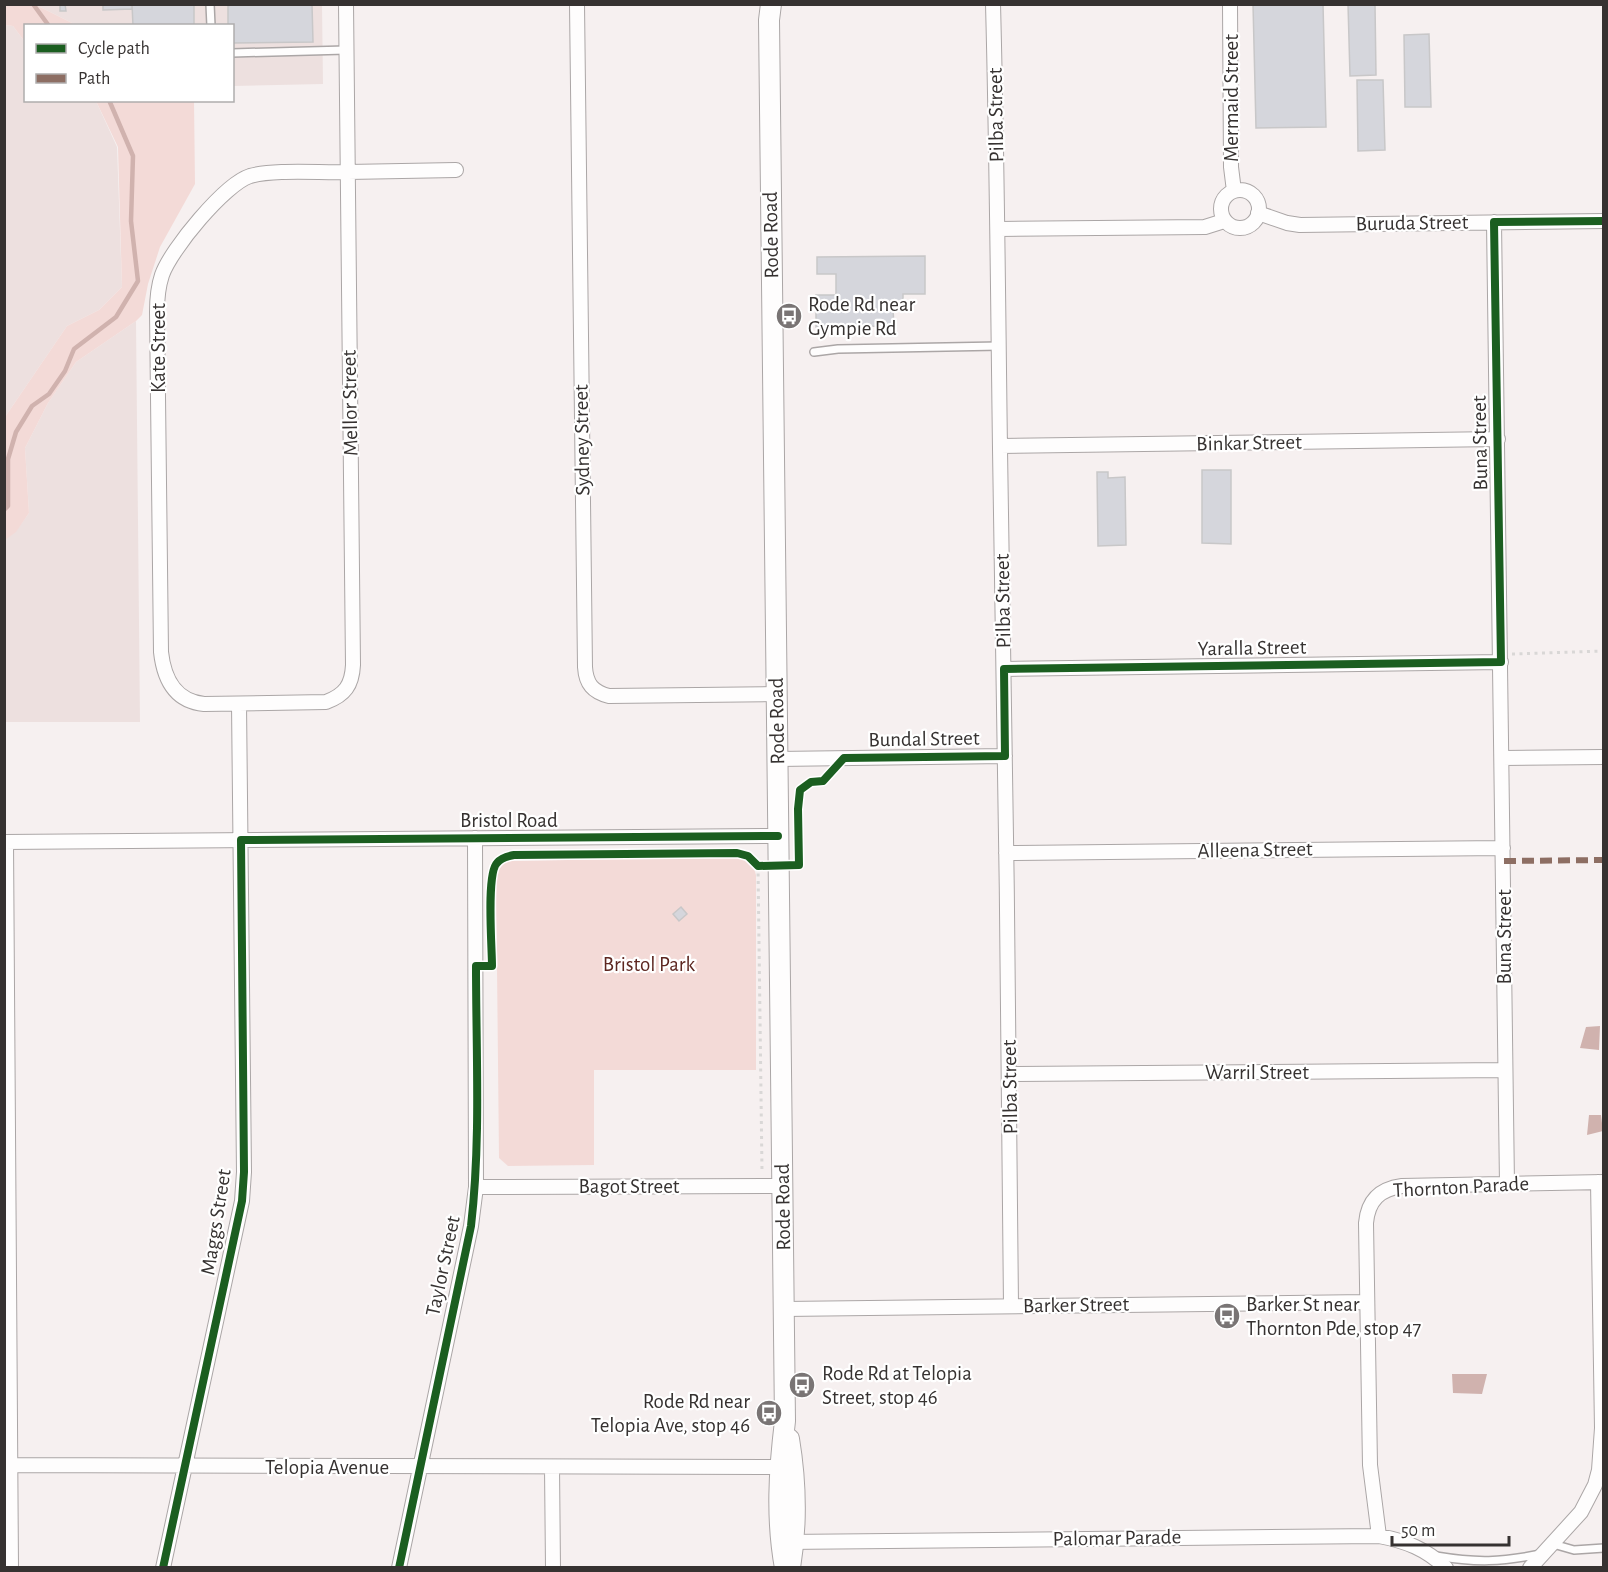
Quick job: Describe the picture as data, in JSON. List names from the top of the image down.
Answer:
{
  "streets": {
    "main road": ["Rode Road"],
    "street": [
      "Mermaid Street",
      "Pilba Street",
      "Buruda Street",
      "Kate Street",
      "Mellor Street",
      "Sydney Street",
      "Binkar Street",
      "Buna Street",
      "Yaralla Street",
      "Bundal Street",
      "Bristol Road",
      "Alleena Street",
      "Warril Street",
      "Bagot Street",
      "Thornton Parade",
      "Maggs Street",
      "Taylor Street",
      "Barker Street",
      "Telopia Avenue",
      "Palomar Parade"
    ]
  },
  "crossings": [
    ["Mermaid Street", "Buruda Street"],
    ["Pilba Street", "Binkar Street"],
    ["Pilba Street", "Yaralla Street"],
    ["Pilba Street", "Bundal Street"],
    ["Pilba Street", "Alleena Street"],
    ["Pilba Street", "Warril Street"],
    ["Pilba Street", "Barker Street"],
    ["Buruda Street", "Buna Street"],
    ["Rode Road", "Sydney Street"],
    ["Rode Road", "Bundal Street"],
    ["Rode Road", "Bristol Road"],
    ["Rode Road", "Bagot Street"],
    ["Rode Road", "Barker Street"],
    ["Rode Road", "Telopia Avenue"],
    ["Rode Road", "Palomar Parade"],
    ["Kate Street", "Mellor Street"],
    ["Kate Street", "Maggs Street"],
    ["Mellor Street", "Maggs Street"],
    ["Binkar Street", "Buna Street"],
    ["Buna Street", "Yaralla Street"],
    ["Buna Street", "Alleena Street"],
    ["Buna Street", "Warril Street"],
    ["Buna Street", "Thornton Parade"],
    ["Bristol Road", "Maggs Street"],
    ["Bristol Road", "Taylor Street"],
    ["Bagot Street", "Taylor Street"],
    ["Thornton Parade", "Barker Street"],
    ["Thornton Parade", "Palomar Parade"],
    ["Maggs Street", "Telopia Avenue"],
    ["Taylor Street", "Telopia Avenue"]
  ],
  "parks": ["Bristol Park"],
  "places": {
    "bus stop": [
      "Rode Rd near Gympie Rd",
      "Barker St near Thornton Pde, stop 47",
      "Rode Rd at Telopia Street, stop 46",
      "Rode Rd near Telopia Ave, stop 46"
    ]
  },
  "legend": ["Cycle path", "Path"],
  "scale_bar": "50 m"
}
